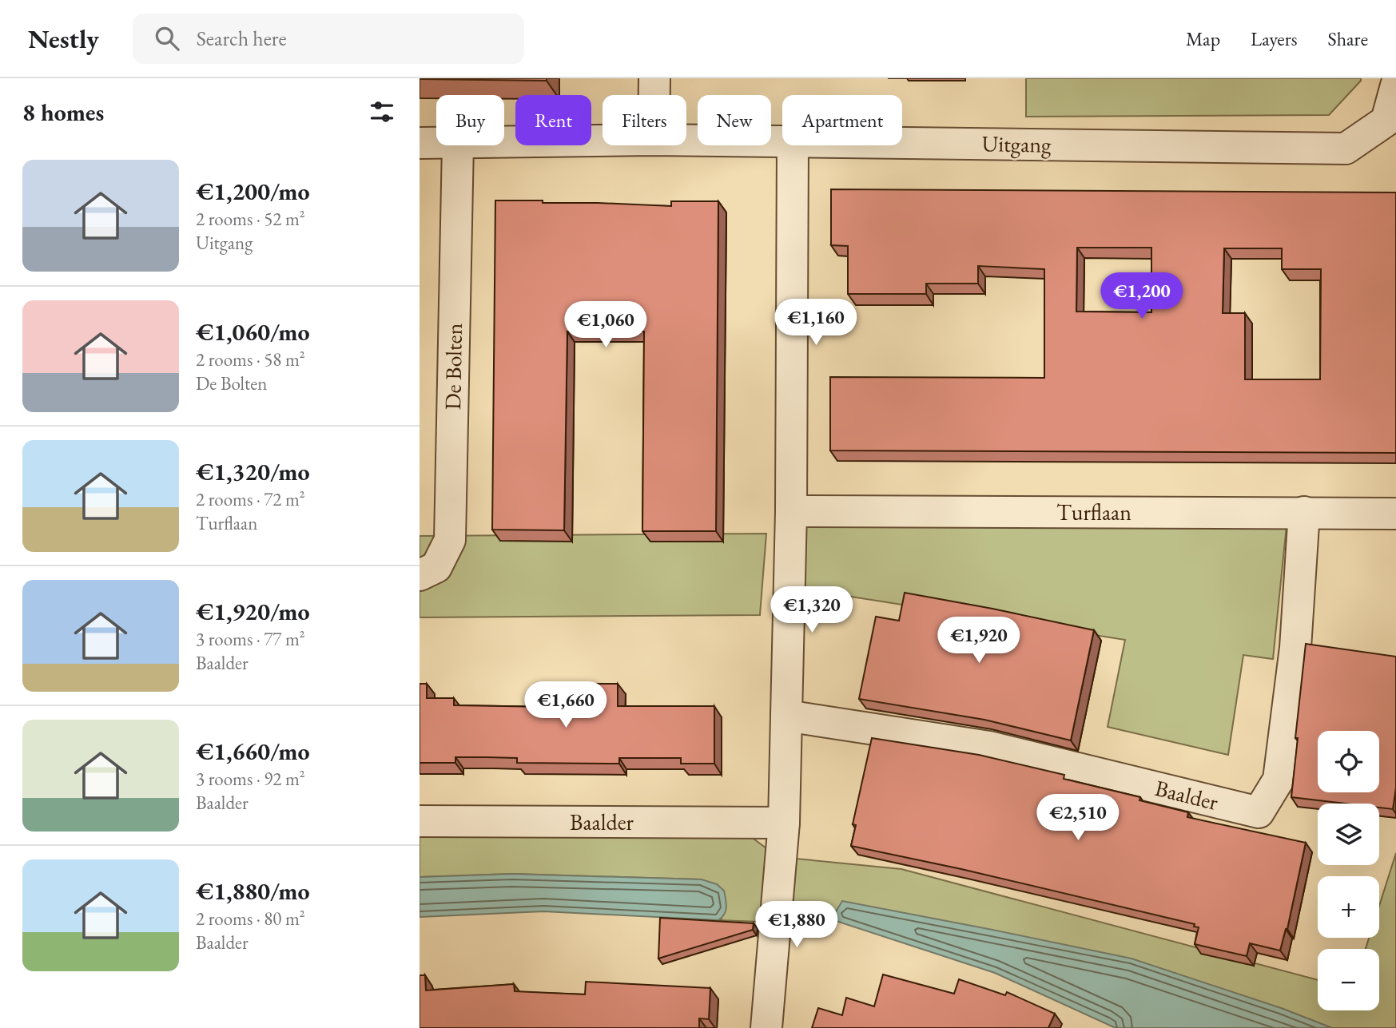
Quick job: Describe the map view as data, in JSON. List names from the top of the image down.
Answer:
{
  "streets": {
    "street": [
      "Uitgang",
      "De Bolten",
      "Turflaan",
      "Baalder"
    ]
  },
  "crossings": [
    ["Turflaan", "Baalder"]
  ],
  "page": {
    "header": "Nestly",
    "search": "Search here",
    "nav": ["Map", "Layers", "Share"],
    "heading": "8 homes",
    "chip": [
      "Buy",
      "Rent",
      "Filters",
      "New",
      "Apartment"
    ],
    "list": [
      {
        "name": "€1,200/mo",
        "note": "2 rooms · 52 m² · Uitgang"
      },
      {
        "name": "€1,060/mo",
        "note": "2 rooms · 58 m² · De Bolten"
      },
      {
        "name": "€1,320/mo",
        "note": "2 rooms · 72 m² · Turflaan"
      },
      {
        "name": "€1,920/mo",
        "note": "3 rooms · 77 m² · Baalder"
      },
      {
        "name": "€1,660/mo",
        "note": "3 rooms · 92 m² · Baalder"
      },
      {
        "name": "€1,880/mo",
        "note": "2 rooms · 80 m² · Baalder"
      }
    ],
    "price": [
      "€1,200",
      "€1,160",
      "€1,060",
      "€1,320",
      "€1,920",
      "€1,660",
      "€2,510",
      "€1,880"
    ],
    "map_buttons": ["+", "−"]
  }
}
